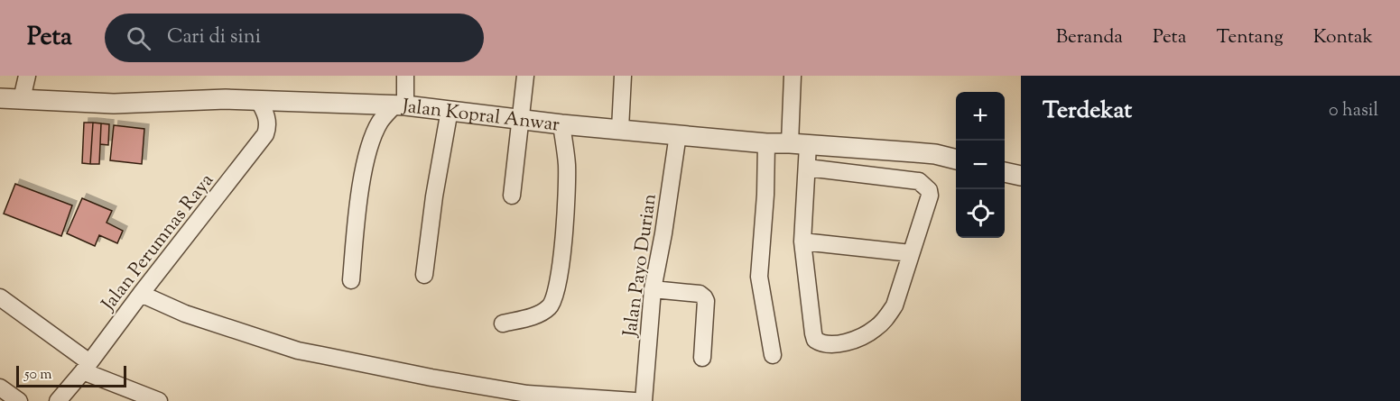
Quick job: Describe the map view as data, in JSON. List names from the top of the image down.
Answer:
{
  "streets": {
    "street": ["Jalan Kopral Anwar", "Jalan Perumnas Raya", "Jalan Payo Durian"]
  },
  "crossings": [
    ["Jalan Kopral Anwar", "Jalan Perumnas Raya"],
    ["Jalan Kopral Anwar", "Jalan Payo Durian"]
  ],
  "scale_bar": "50 m",
  "page": {
    "header": "Peta",
    "search": "Cari di sini",
    "nav": [
      "Beranda",
      "Peta",
      "Tentang",
      "Kontak"
    ],
    "heading": ["Terdekat", "0 hasil"],
    "map_buttons": ["+", "−"],
    "scale": "50 m"
  }
}
